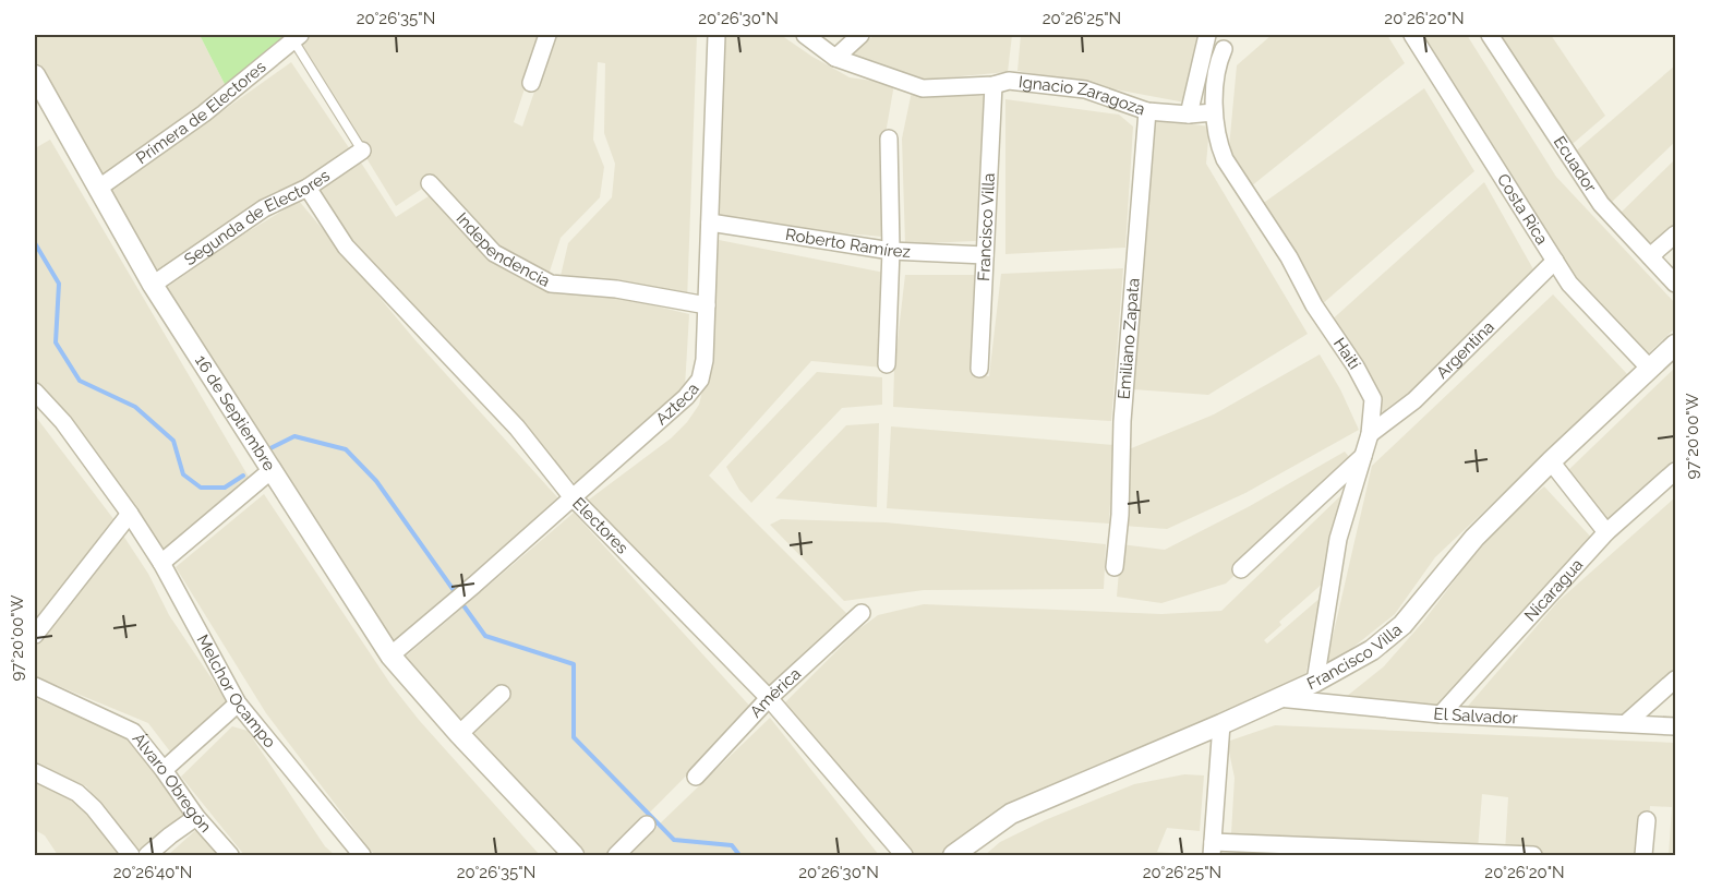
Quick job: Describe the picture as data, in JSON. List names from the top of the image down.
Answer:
{
  "streets": {
    "street": [
      "Ignacio Zaragoza",
      "Primera de Electores",
      "Ecuador",
      "Costa Rica",
      "Segunda de Electores",
      "Francisco Villa",
      "Roberto Ramírez",
      "Independencia",
      "Emiliano Zapata",
      "Argentina",
      "Haití",
      "Azteca",
      "16 de Septiembre",
      "Electores",
      "Nicaragua",
      "Melchor Ocampo",
      "América",
      "El Salvador",
      "Álvaro Obregón"
    ]
  },
  "crossings": [
    ["Ignacio Zaragoza", "Francisco Villa"],
    ["Ignacio Zaragoza", "Emiliano Zapata"],
    ["Ignacio Zaragoza", "Haití"],
    ["Primera de Electores", "16 de Septiembre"],
    ["Costa Rica", "Francisco Villa"],
    ["Costa Rica", "Argentina"],
    ["Segunda de Electores", "16 de Septiembre"],
    ["Segunda de Electores", "Electores"],
    ["Francisco Villa", "Roberto Ramírez"],
    ["Francisco Villa", "Haití"],
    ["Francisco Villa", "El Salvador"],
    ["Roberto Ramírez", "Azteca"],
    ["Independencia", "Azteca"],
    ["Argentina", "Haití"],
    ["Azteca", "16 de Septiembre"],
    ["Azteca", "Electores"],
    ["Electores", "América"],
    ["Nicaragua", "El Salvador"]
  ],
  "coordinates": [
    "20°26'35\"N",
    "20°26'30\"N",
    "20°26'25\"N",
    "20°26'20\"N",
    "97°20'00\"W",
    "20°26'40\"N"
  ]
}
